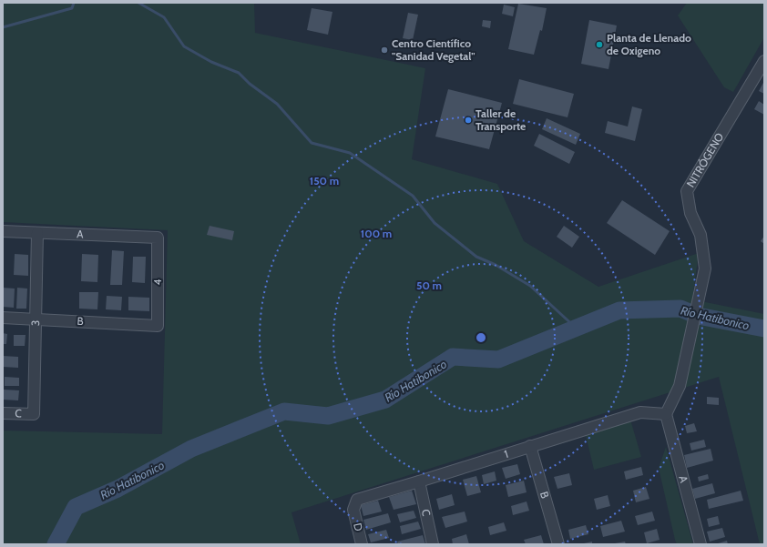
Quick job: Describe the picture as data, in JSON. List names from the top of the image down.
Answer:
{
  "streets": {
    "street": [
      "NITRÓGENO",
      "A",
      "4",
      "B",
      "3",
      "C",
      "1",
      "D"
    ]
  },
  "crossings": [
    ["NITRÓGENO", "A"],
    ["NITRÓGENO", "1"],
    ["A", "4"],
    ["A", "3"],
    ["A", "1"],
    ["4", "B"],
    ["B", "3"],
    ["B", "1"],
    ["3", "C"],
    ["C", "1"],
    ["1", "D"]
  ],
  "water": ["Río Hatibonico"],
  "places": ["Planta de Llenado de Oxigeno", "Centro Científico \"Sanidad Vegetal\"", "Taller de Transporte"],
  "rings": ["150 m", "100 m", "50 m"]
}
